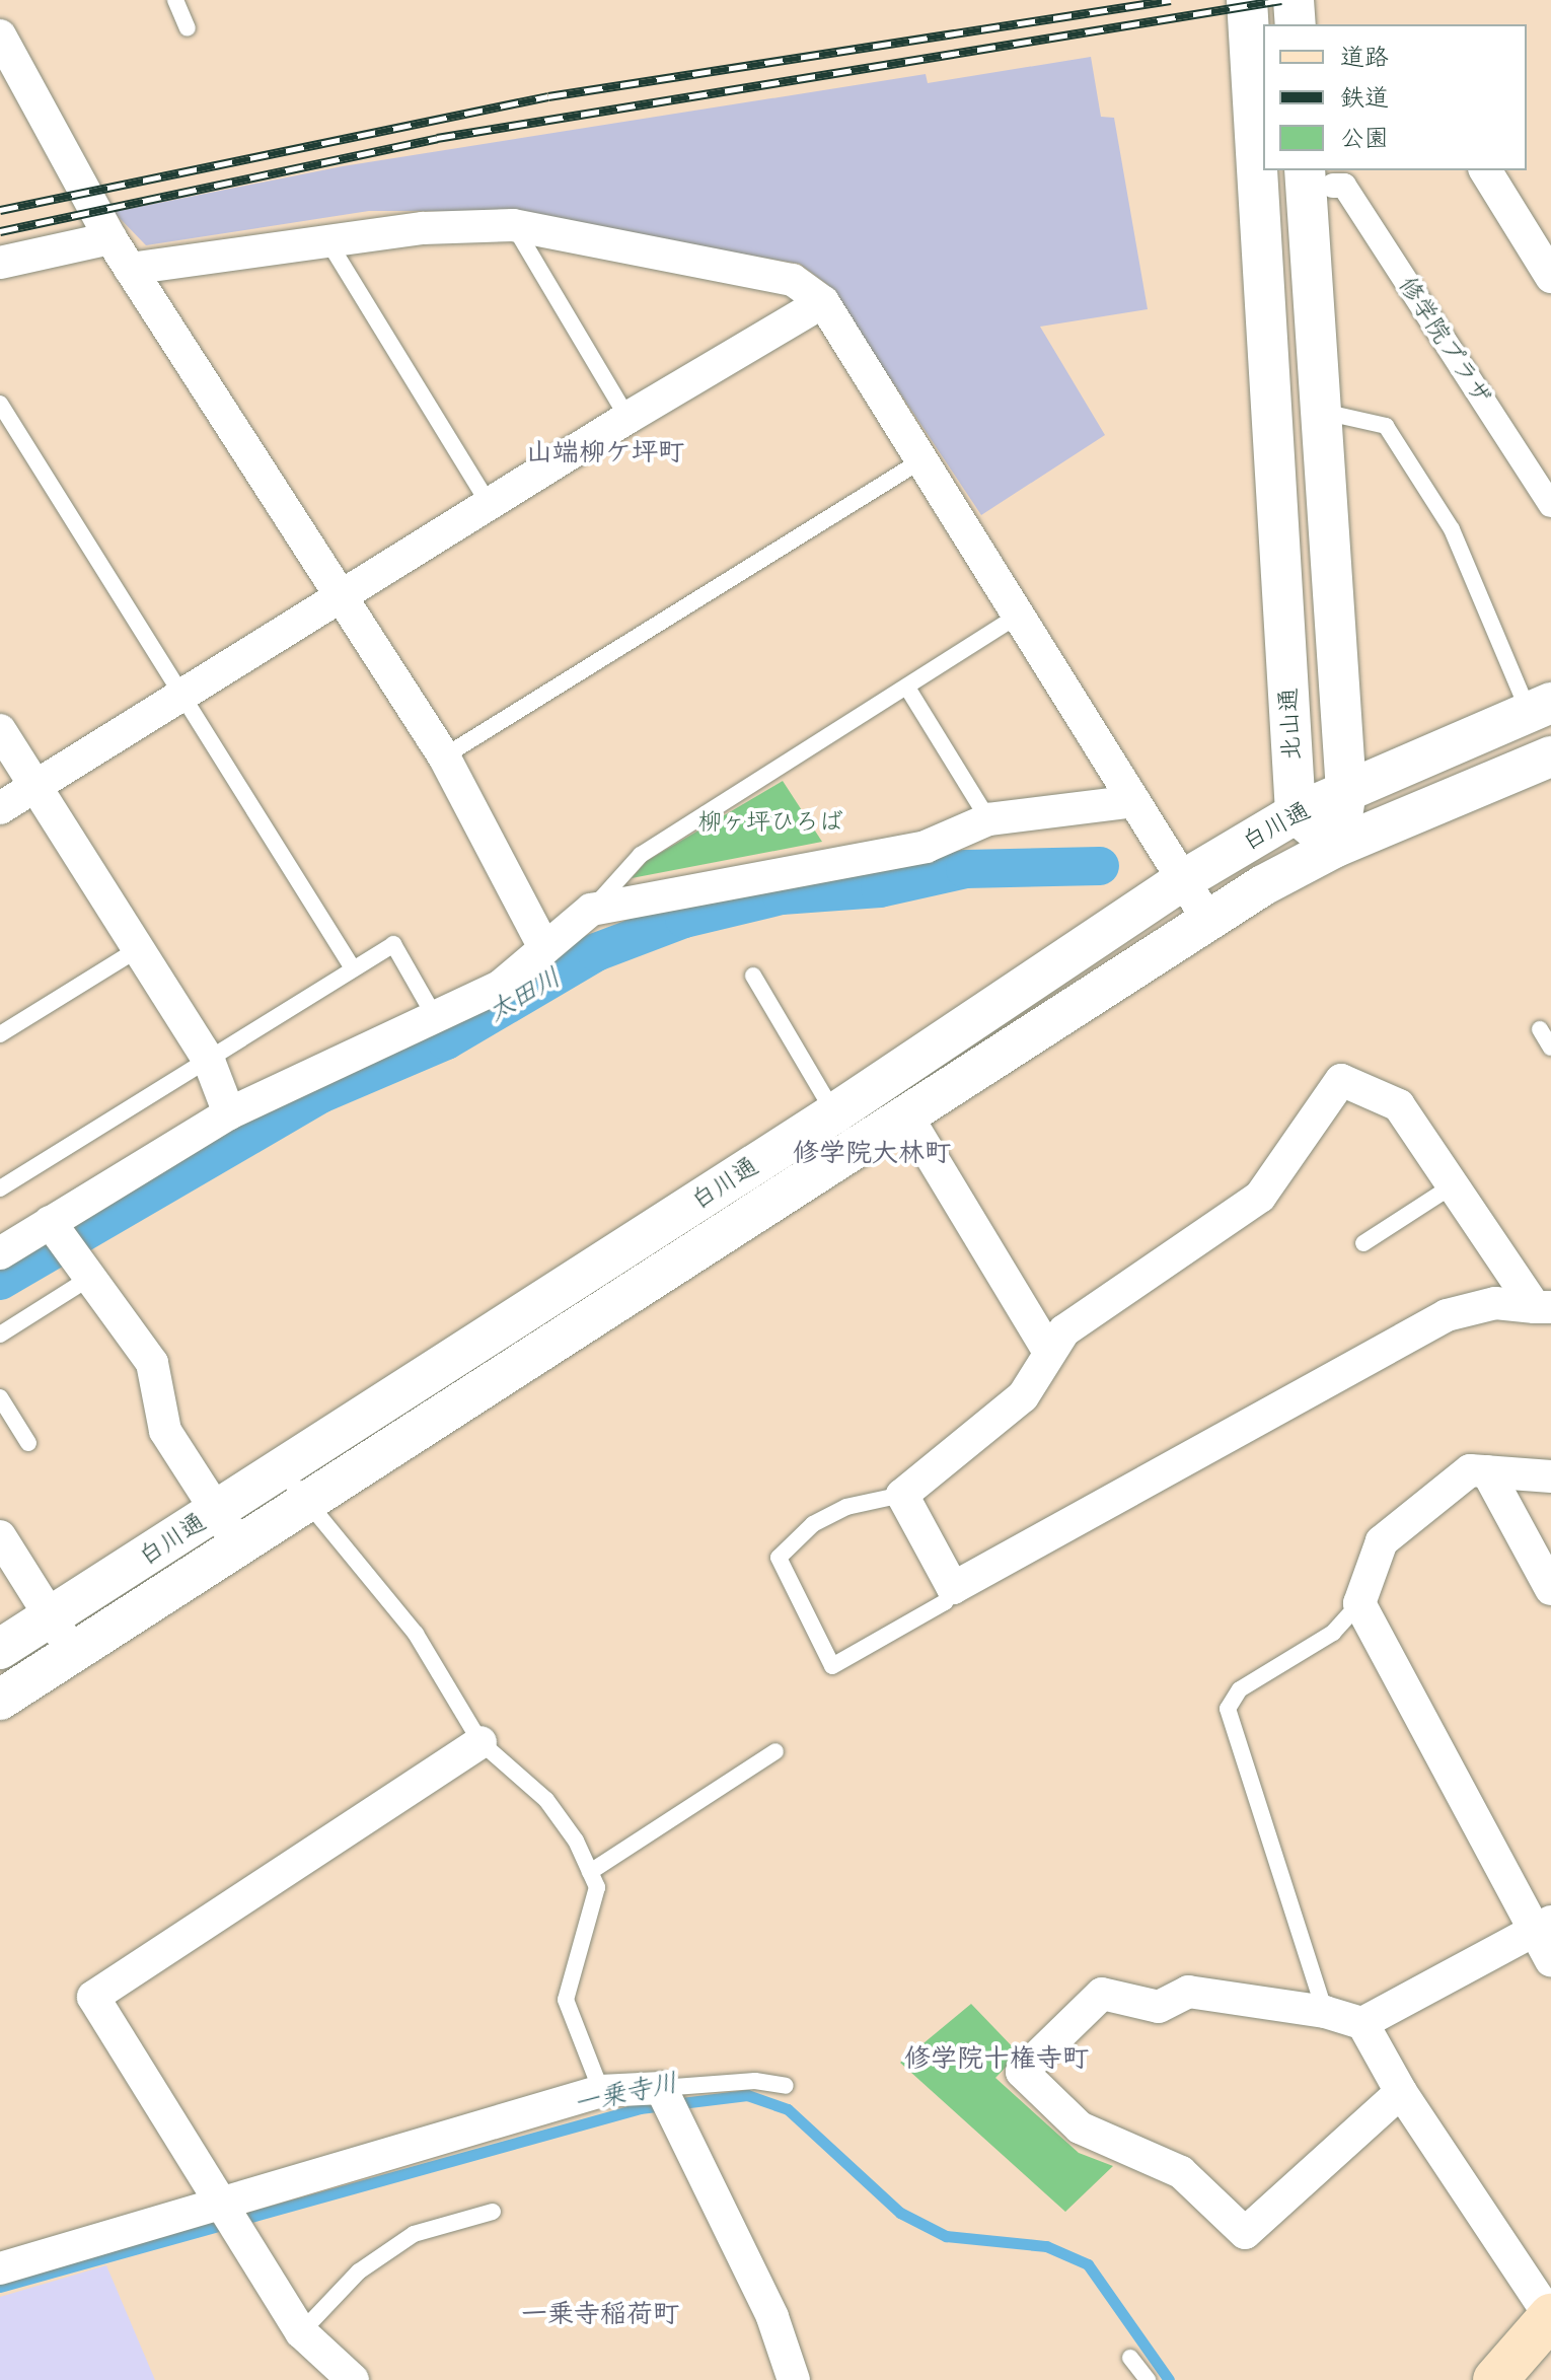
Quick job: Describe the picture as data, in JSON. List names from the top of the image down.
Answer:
{
  "streets": {
    "street": ["修学院プラザ", "北山通", "白川通"]
  },
  "crossings": [
    ["修学院プラザ", "北山通"],
    ["北山通", "白川通"]
  ],
  "districts": [
    "山端柳ケ坪町",
    "修学院大林町",
    "修学院十権寺町",
    "一乗寺稲荷町"
  ],
  "water": ["太田川", "一乗寺川"],
  "parks": ["柳ヶ坪ひろば"],
  "legend": ["道路", "鉄道", "公園"]
}
